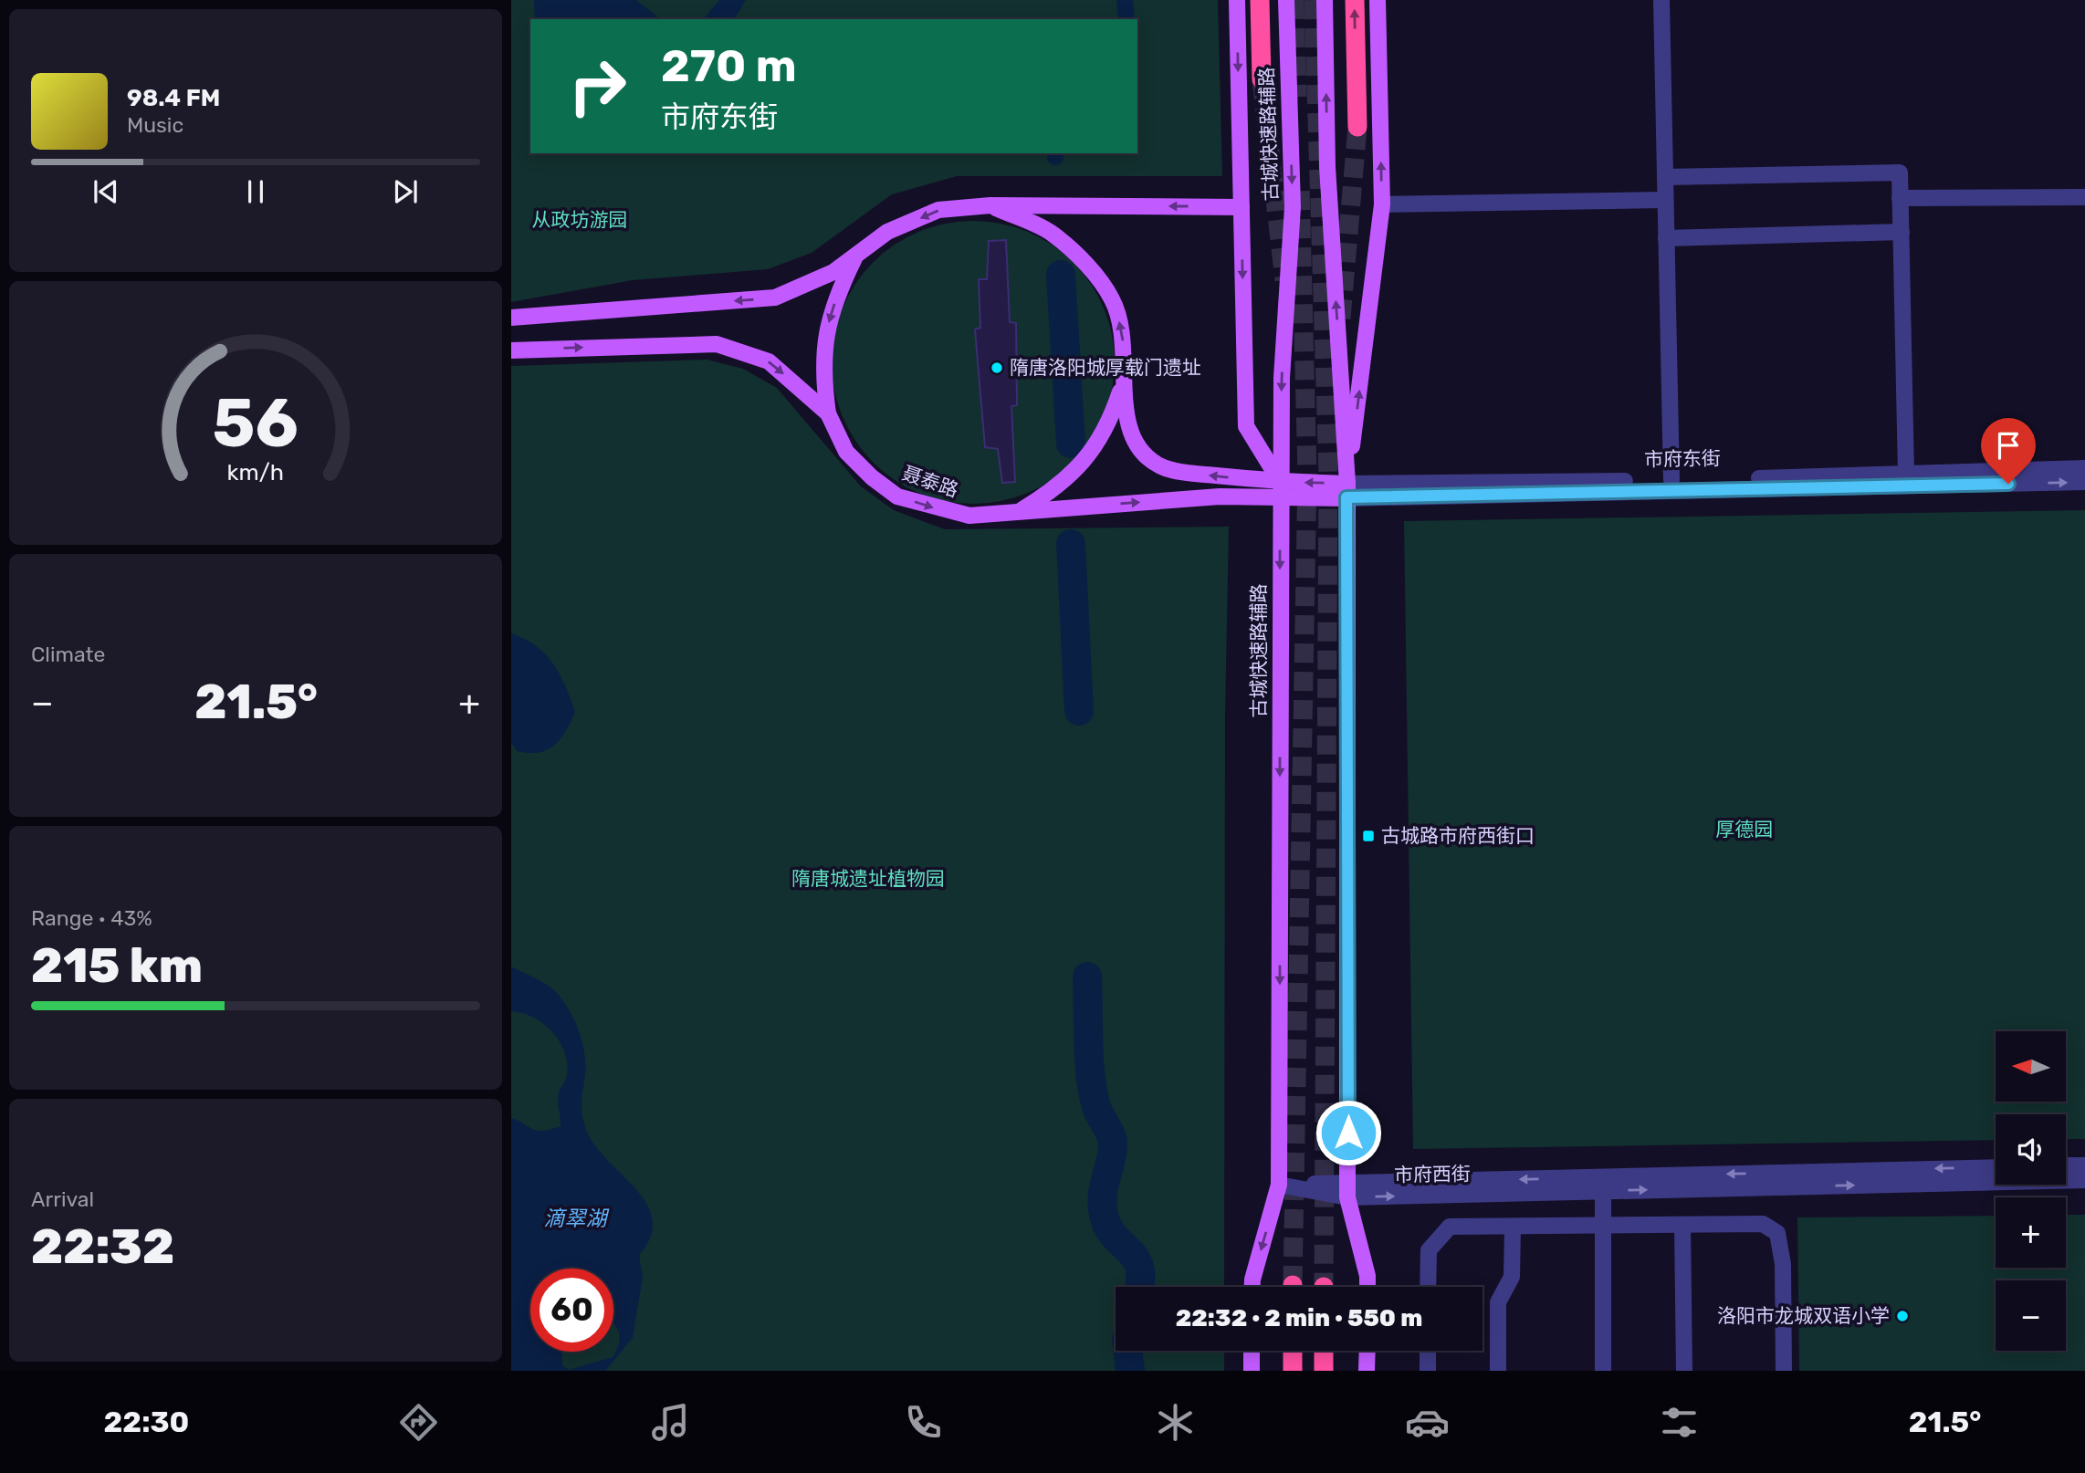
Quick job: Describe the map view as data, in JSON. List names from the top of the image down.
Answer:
{
  "streets": {
    "main road": ["古城快速路辅路", "市府东街", "聂泰路"],
    "street": ["市府西街"]
  },
  "crossings": [
    ["古城快速路辅路", "市府东街"],
    ["古城快速路辅路", "聂泰路"],
    ["古城快速路辅路", "市府西街"],
    ["市府东街", "聂泰路"]
  ],
  "one_way": ["市府东街"],
  "water": ["滴翠湖"],
  "parks": ["从政坊游园", "厚德园", "隋唐城遗址植物园"],
  "places": {
    "other": ["隋唐洛阳城厚载门遗址", "洛阳市龙城双语小学"],
    "transit": ["古城路市府西街口"]
  },
  "north": "left",
  "page": {
    "turn": ["270 m", "市府东街"],
    "song": ["98.4 FM", "Music"],
    "tile": [
      "Climate",
      ["Range · 43%", "215 km"],
      ["Arrival", "22:32"]
    ],
    "heat": ["−", "21.5°", "+"],
    "map_buttons": ["+", "−"],
    "limit": "60",
    "trip": "22:32 · 2 min · 550 m",
    "tabs": ["22:30", "21.5°"],
    "gauge": ["56", "km/h"]
  }
}
